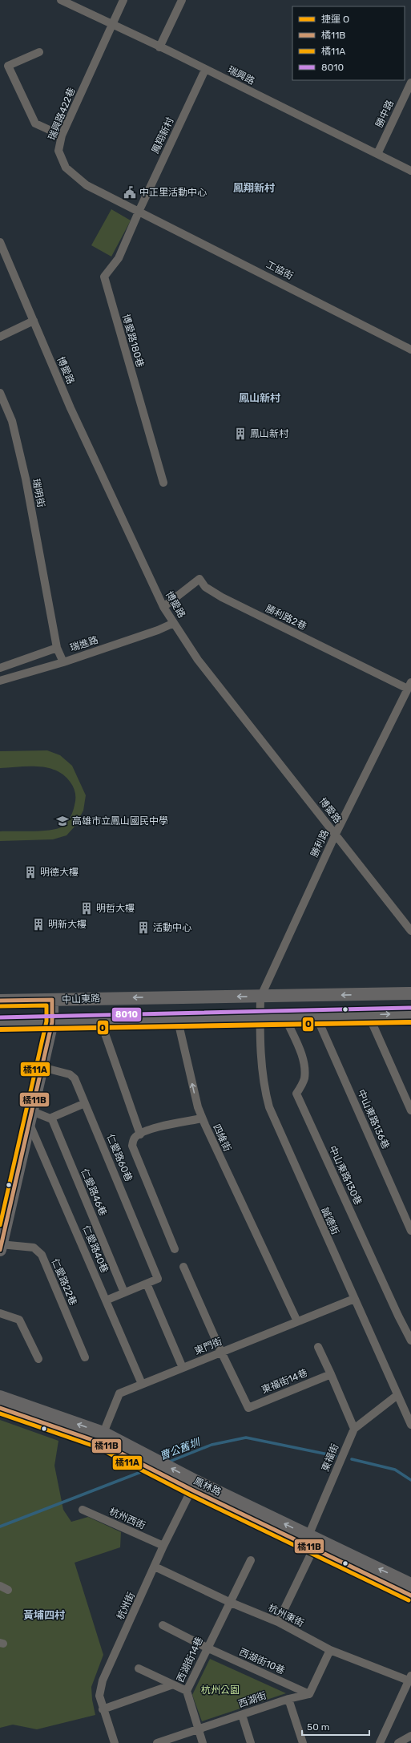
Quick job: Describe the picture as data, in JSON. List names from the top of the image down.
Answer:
{
  "streets": {
    "main road": ["中山東路", "鳳林路"],
    "street": [
      "瑞興路",
      "瑞興路422巷",
      "勝中路",
      "鳳翔新村",
      "工協街",
      "博愛路180巷",
      "博愛路",
      "瑞明街",
      "勝利路2巷",
      "瑞進路",
      "勝利路",
      "中山東路136巷",
      "四維街",
      "仁愛路60巷",
      "中山東路130巷",
      "仁愛路46巷",
      "誠德街",
      "仁愛路40巷",
      "仁愛路22巷",
      "東門街",
      "東福街14巷",
      "東福街",
      "杭州西街",
      "杭州街",
      "杭州東街",
      "西湖街14巷",
      "西湖街10巷",
      "西湖街"
    ]
  },
  "crossings": [
    ["瑞興路", "瑞興路422巷"],
    ["瑞興路", "勝中路"],
    ["瑞興路", "鳳翔新村"],
    ["瑞興路422巷", "鳳翔新村"],
    ["瑞興路422巷", "工協街"],
    ["瑞興路422巷", "博愛路180巷"],
    ["鳳翔新村", "工協街"],
    ["鳳翔新村", "博愛路180巷"],
    ["工協街", "博愛路180巷"],
    ["博愛路", "勝利路2巷"],
    ["博愛路", "瑞進路"],
    ["博愛路", "勝利路"],
    ["瑞明街", "瑞進路"],
    ["勝利路2巷", "勝利路"],
    ["勝利路", "中山東路"],
    ["勝利路", "誠德街"],
    ["四維街", "東門街"],
    ["誠德街", "東門街"],
    ["誠德街", "東福街"],
    ["仁愛路40巷", "東門街"],
    ["東門街", "東福街14巷"],
    ["東門街", "鳳林路"],
    ["東福街", "鳳林路"],
    ["東福街", "杭州東街"],
    ["鳳林路", "杭州街"],
    ["杭州西街", "杭州街"],
    ["杭州街", "杭州東街"],
    ["杭州東街", "西湖街14巷"],
    ["西湖街14巷", "西湖街10巷"],
    ["西湖街14巷", "西湖街"],
    ["西湖街10巷", "西湖街"]
  ],
  "districts": ["鳳翔新村", "鳳山新村", "黃埔四村"],
  "water": ["曹公舊圳"],
  "parks": ["杭州公園"],
  "places": {
    "public building": ["中正里活動中心"],
    "building": [
      "鳳山新村",
      "明德大樓",
      "明哲大樓",
      "明新大樓",
      "活動中心"
    ],
    "school or university": ["高雄市立鳳山國民中學"]
  },
  "lines": [
    "transit line 橘11B",
    "transit line 橘11A",
    "transit line 8010",
    "metro line O"
  ],
  "legend": [
    "捷運 O",
    "橘11B",
    "橘11A",
    "8010"
  ],
  "scale_bar": "50 m"
}
